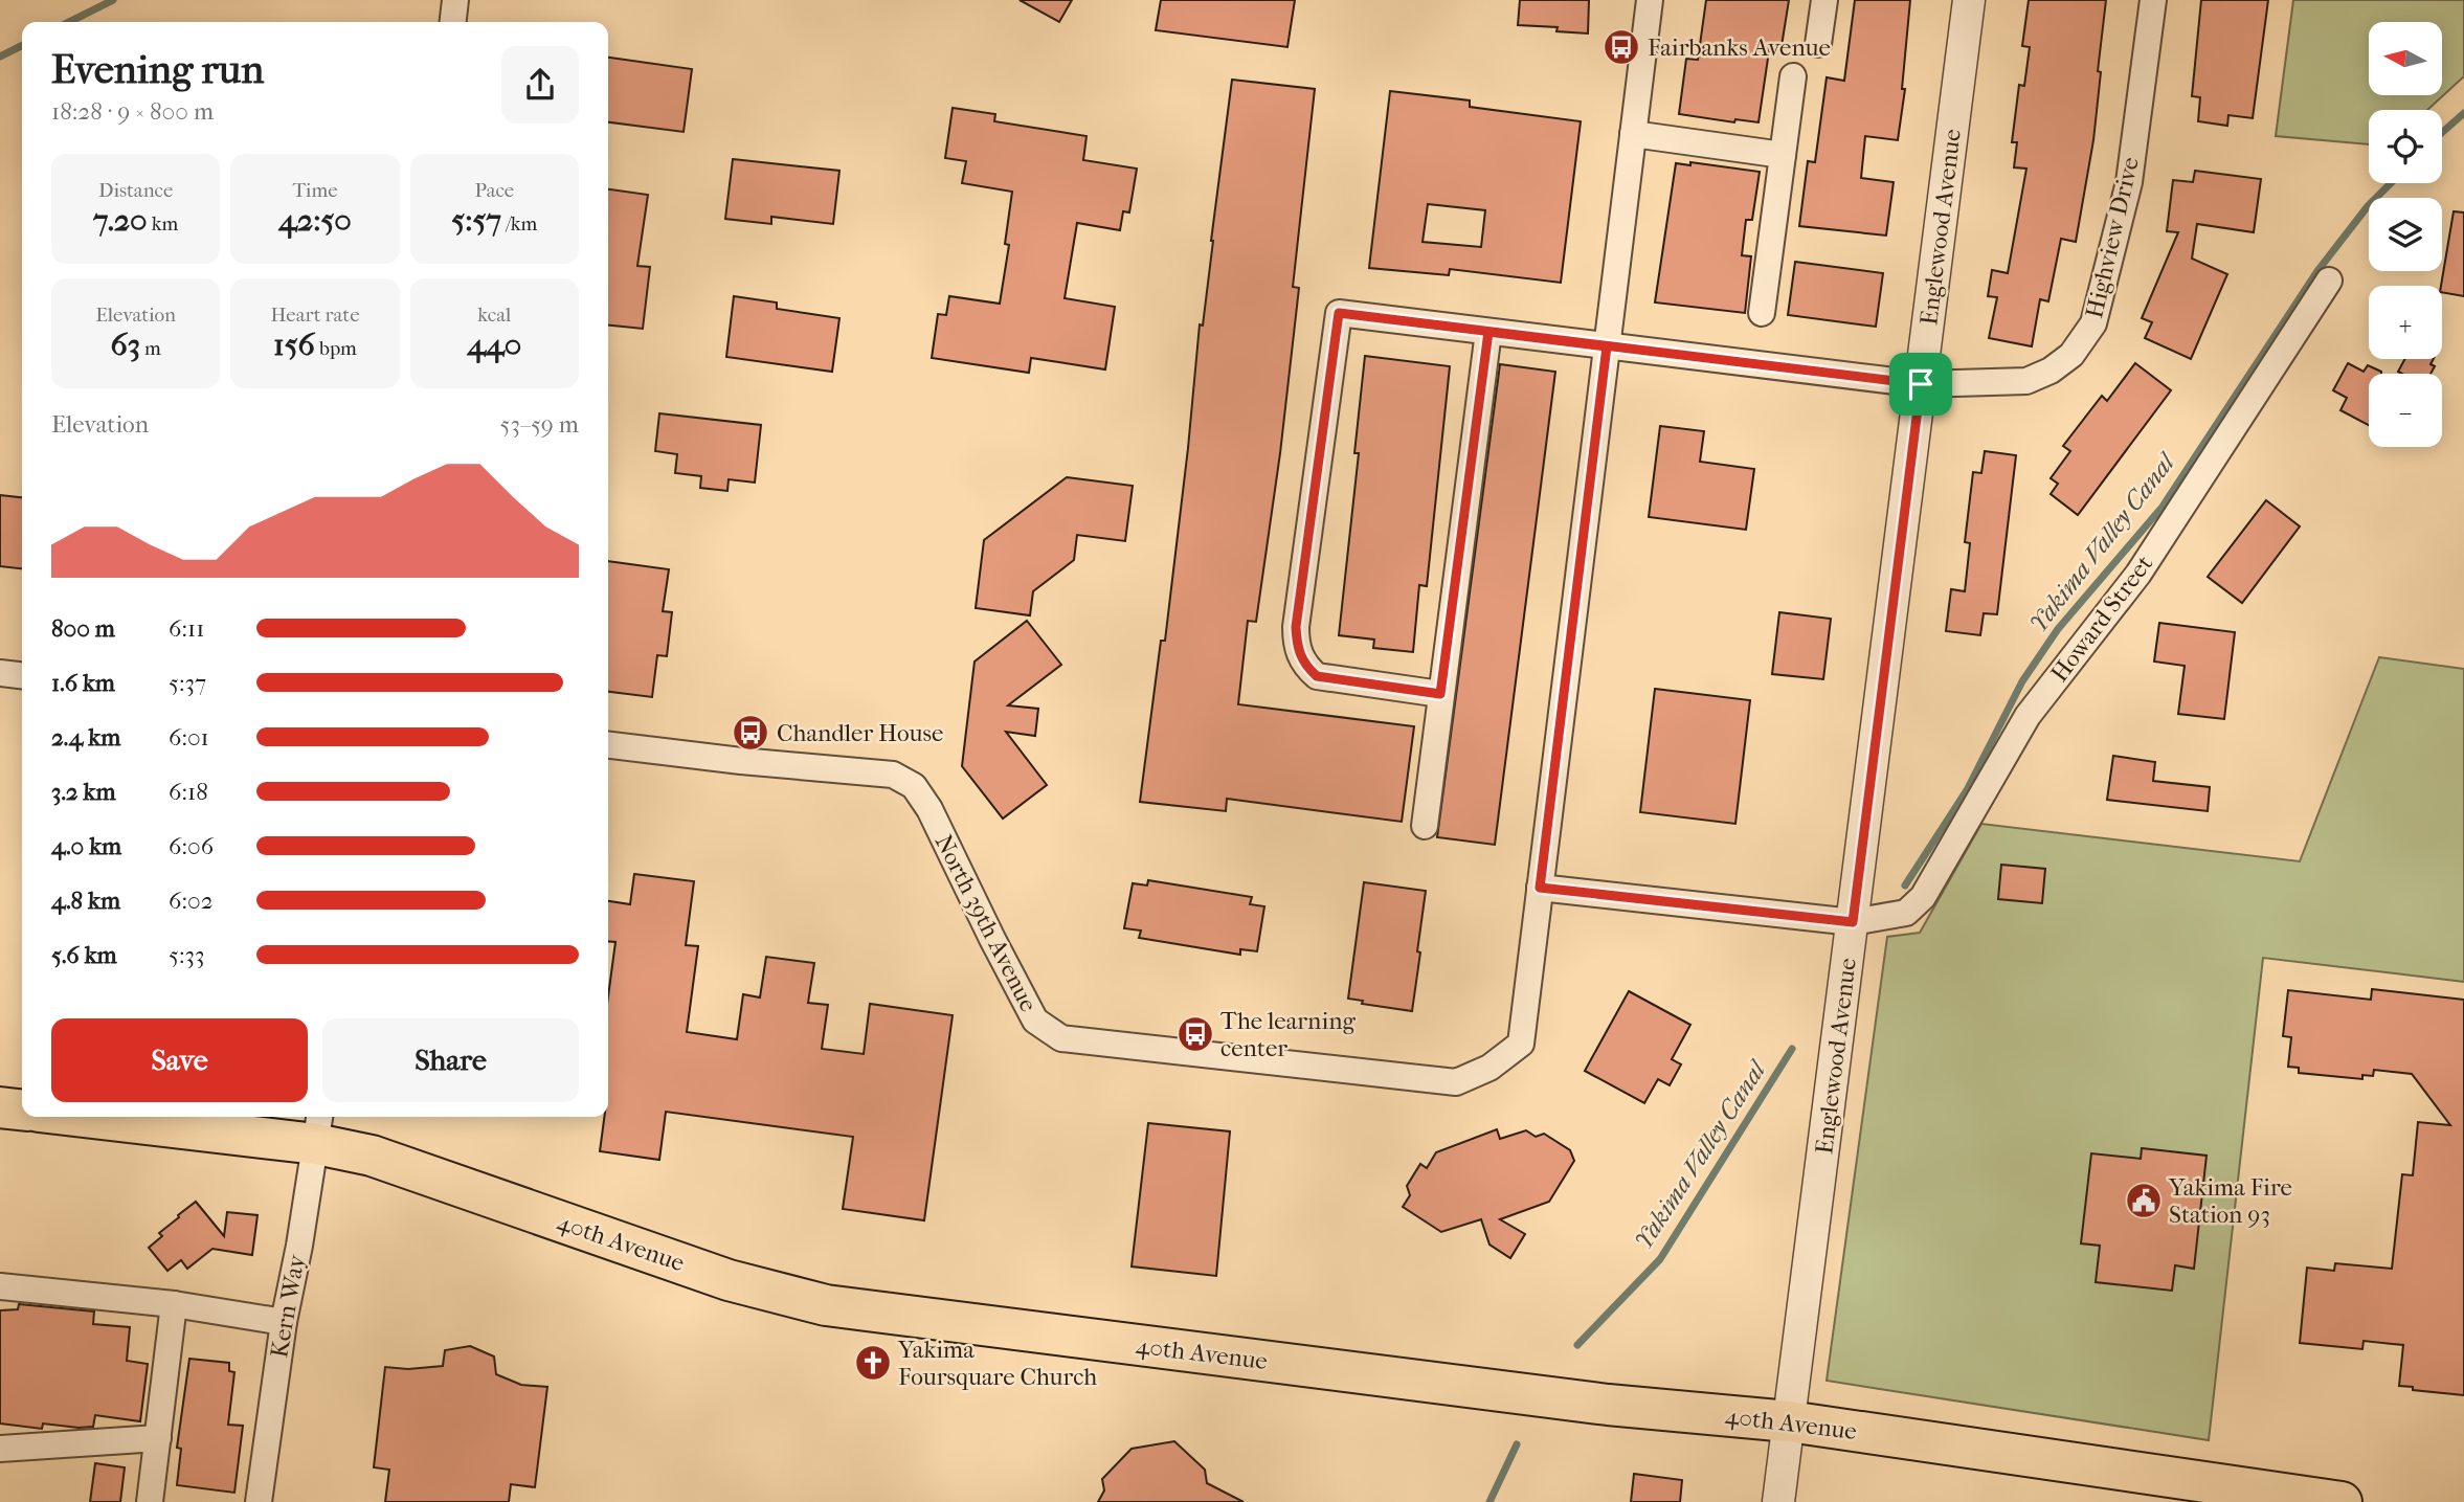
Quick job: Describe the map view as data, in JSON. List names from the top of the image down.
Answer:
{
  "streets": {
    "main road": ["40th Avenue"],
    "street": [
      "Englewood Avenue",
      "Highview Drive",
      "Howard Street",
      "North 39th Avenue",
      "Kern Way"
    ]
  },
  "crossings": [
    ["Englewood Avenue", "Highview Drive"],
    ["Englewood Avenue", "Howard Street"],
    ["Englewood Avenue", "40th Avenue"],
    ["40th Avenue", "Kern Way"]
  ],
  "water": ["Yakima Valley Canal"],
  "places": {
    "bus stop": ["Fairbanks Avenue", "Chandler House", "The learning center"],
    "public building": ["Yakima Fire Station 93"],
    "church": ["Yakima Foursquare Church"]
  },
  "north": "left",
  "page": {
    "map_buttons": ["+", "−"],
    "heading": ["Evening run", "18:28 · 9 × 800 m"],
    "stats": [
      ["Distance", "7.20 km"],
      ["Time", "42:50"],
      ["Pace", "5:57 /km"],
      ["Elevation", "63 m"],
      ["Heart rate", "156 bpm"],
      ["kcal", "440"]
    ],
    "chart": ["Elevation", "53–59 m"],
    "list": [
      {
        "name": "800 m",
        "note": "6:11"
      },
      {
        "name": "1.6 km",
        "note": "5:37"
      },
      {
        "name": "2.4 km",
        "note": "6:01"
      },
      {
        "name": "3.2 km",
        "note": "6:18"
      },
      {
        "name": "4.0 km",
        "note": "6:06"
      },
      {
        "name": "4.8 km",
        "note": "6:02"
      },
      {
        "name": "5.6 km",
        "note": "5:33"
      }
    ],
    "buttons": ["Save", "Share"]
  }
}
